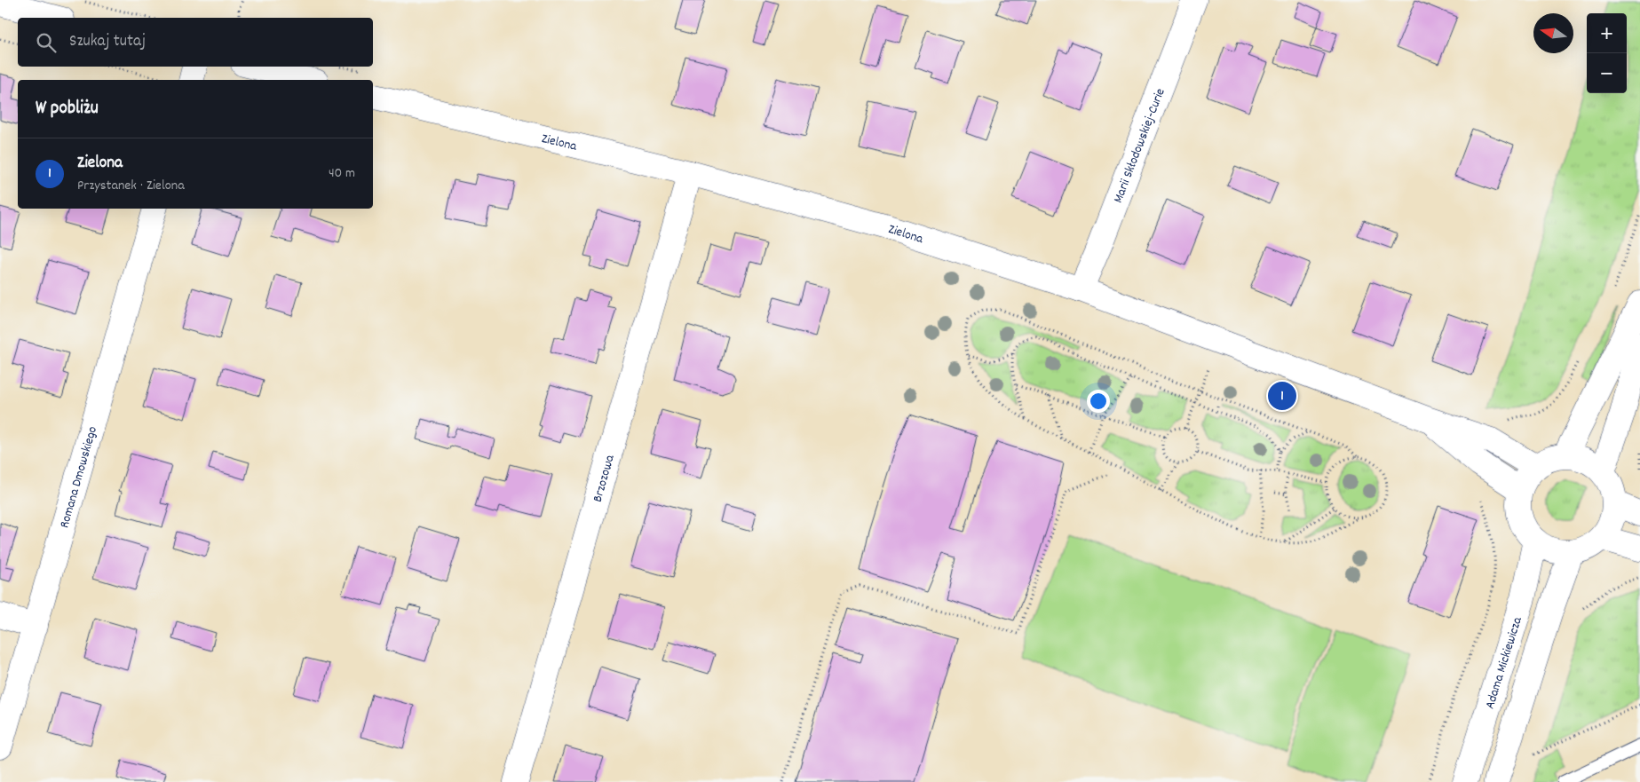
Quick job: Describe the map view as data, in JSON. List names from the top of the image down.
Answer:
{
  "streets": {
    "street": [
      "Zielona",
      "Marii Skłodowskiej-Curie",
      "Romana Dmowskiego",
      "Brzozowa",
      "Adama Mickiewicza"
    ]
  },
  "crossings": [
    ["Zielona", "Marii Skłodowskiej-Curie"],
    ["Zielona", "Brzozowa"],
    ["Zielona", "Adama Mickiewicza"]
  ],
  "north": "left",
  "page": {
    "map_buttons": ["+", "−"],
    "search": "Szukaj tutaj",
    "heading": "W pobliżu",
    "list": [
      {
        "mark": "1",
        "name": "Zielona",
        "note": "Przystanek · Zielona",
        "value": "40 m"
      }
    ],
    "pins": "1"
  }
}
